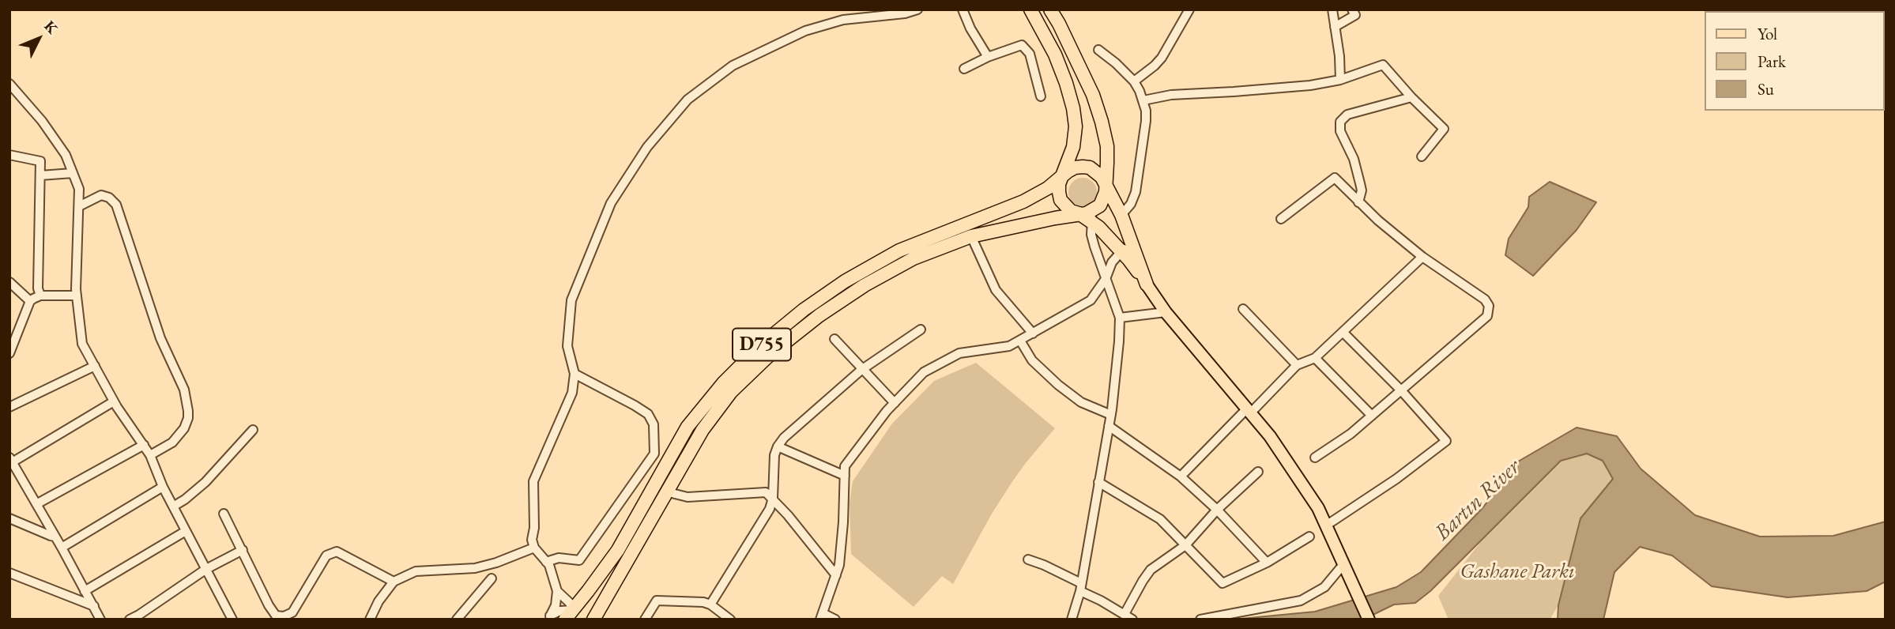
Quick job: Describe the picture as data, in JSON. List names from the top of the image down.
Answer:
{
  "streets": {
    "highway": ["D755"]
  },
  "water": ["Bartın River"],
  "parks": ["Gashane Parkı"],
  "legend": ["Yol", "Park", "Su"],
  "north": "top right"
}
